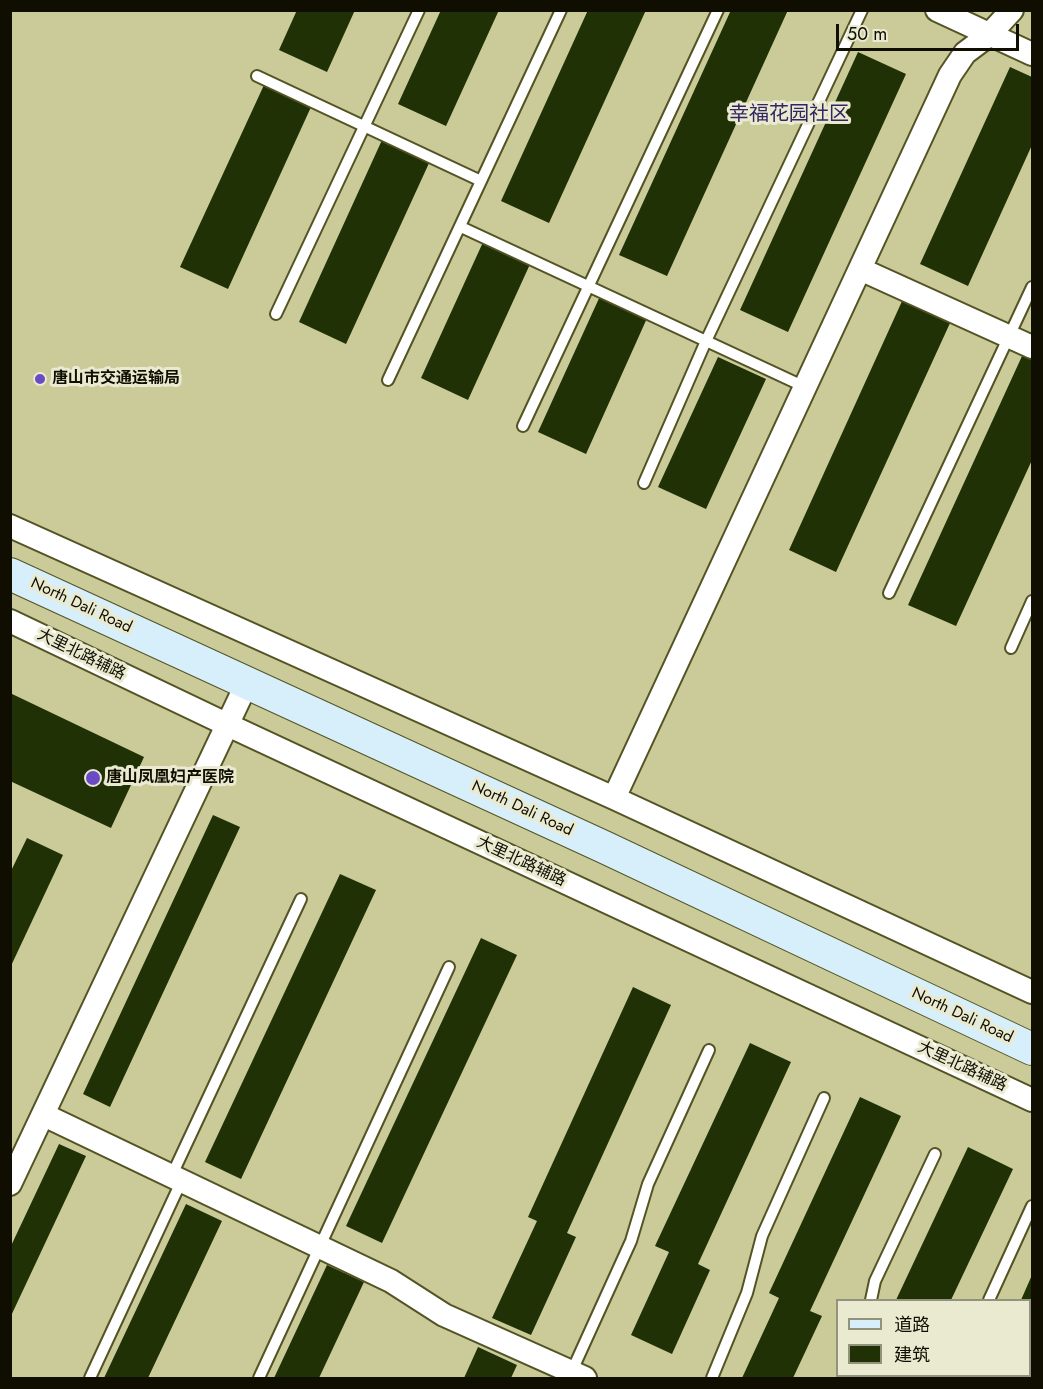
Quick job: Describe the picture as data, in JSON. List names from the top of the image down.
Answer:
{
  "streets": {
    "main road": ["North Dali Road"],
    "street": ["大里北路辅路"]
  },
  "districts": ["幸福花园社区"],
  "places": ["唐山市交通运输局", "唐山凤凰妇产医院"],
  "legend": ["道路", "建筑"],
  "scale_bar": "50 m"
}
